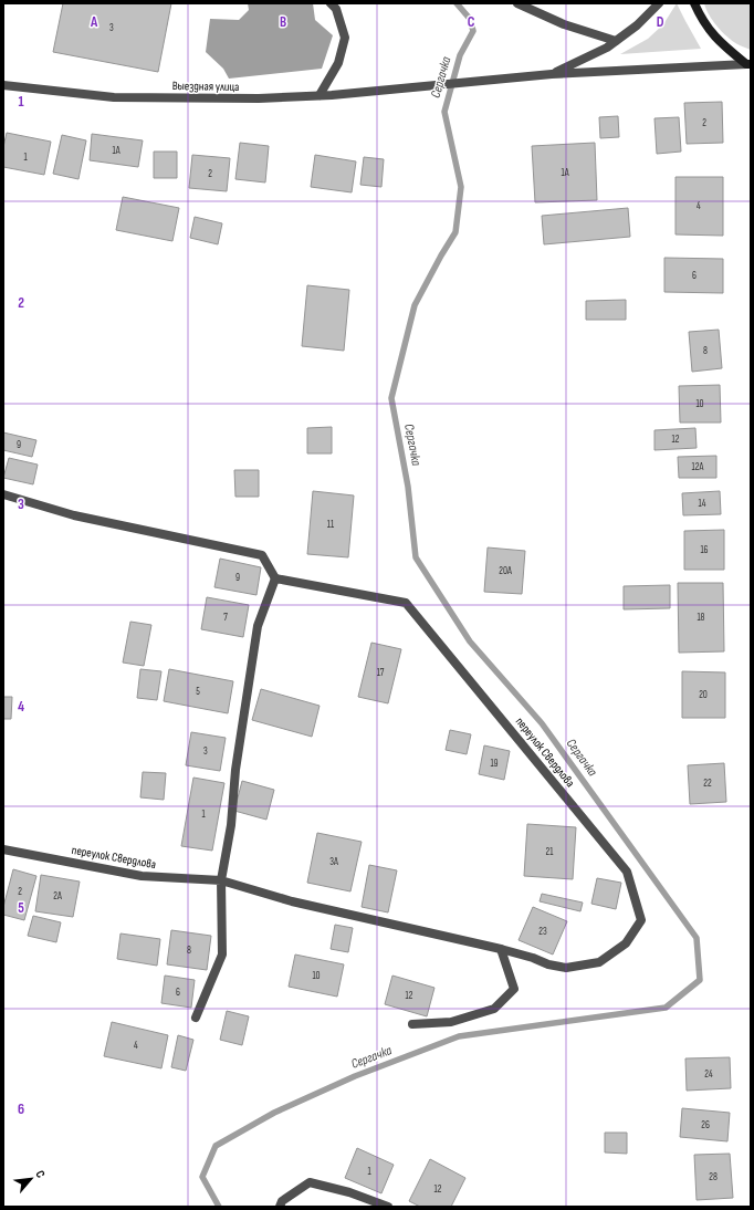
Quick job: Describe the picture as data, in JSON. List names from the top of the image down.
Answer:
{
  "streets": {
    "street": ["Выездная улица", "переулок Свердлова"]
  },
  "water": ["Сергачка"],
  "house_numbers": [
    "3",
    "2",
    "1А",
    "1",
    "1А",
    "2",
    "4",
    "6",
    "8",
    "10",
    "12",
    "9",
    "12А",
    "14",
    "11",
    "16",
    "20А",
    "9",
    "7",
    "18",
    "17",
    "5",
    "20",
    "3",
    "19",
    "22",
    "1",
    "21",
    "3А",
    "2",
    "2А",
    "23",
    "8",
    "10",
    "6",
    "12",
    "4",
    "24",
    "26",
    "1",
    "28",
    "12"
  ],
  "north": "top right",
  "grid": {
    "columns": [
      "A",
      "B",
      "C",
      "D"
    ],
    "rows": [
      "1",
      "2",
      "3",
      "4",
      "5",
      "6"
    ]
  }
}
